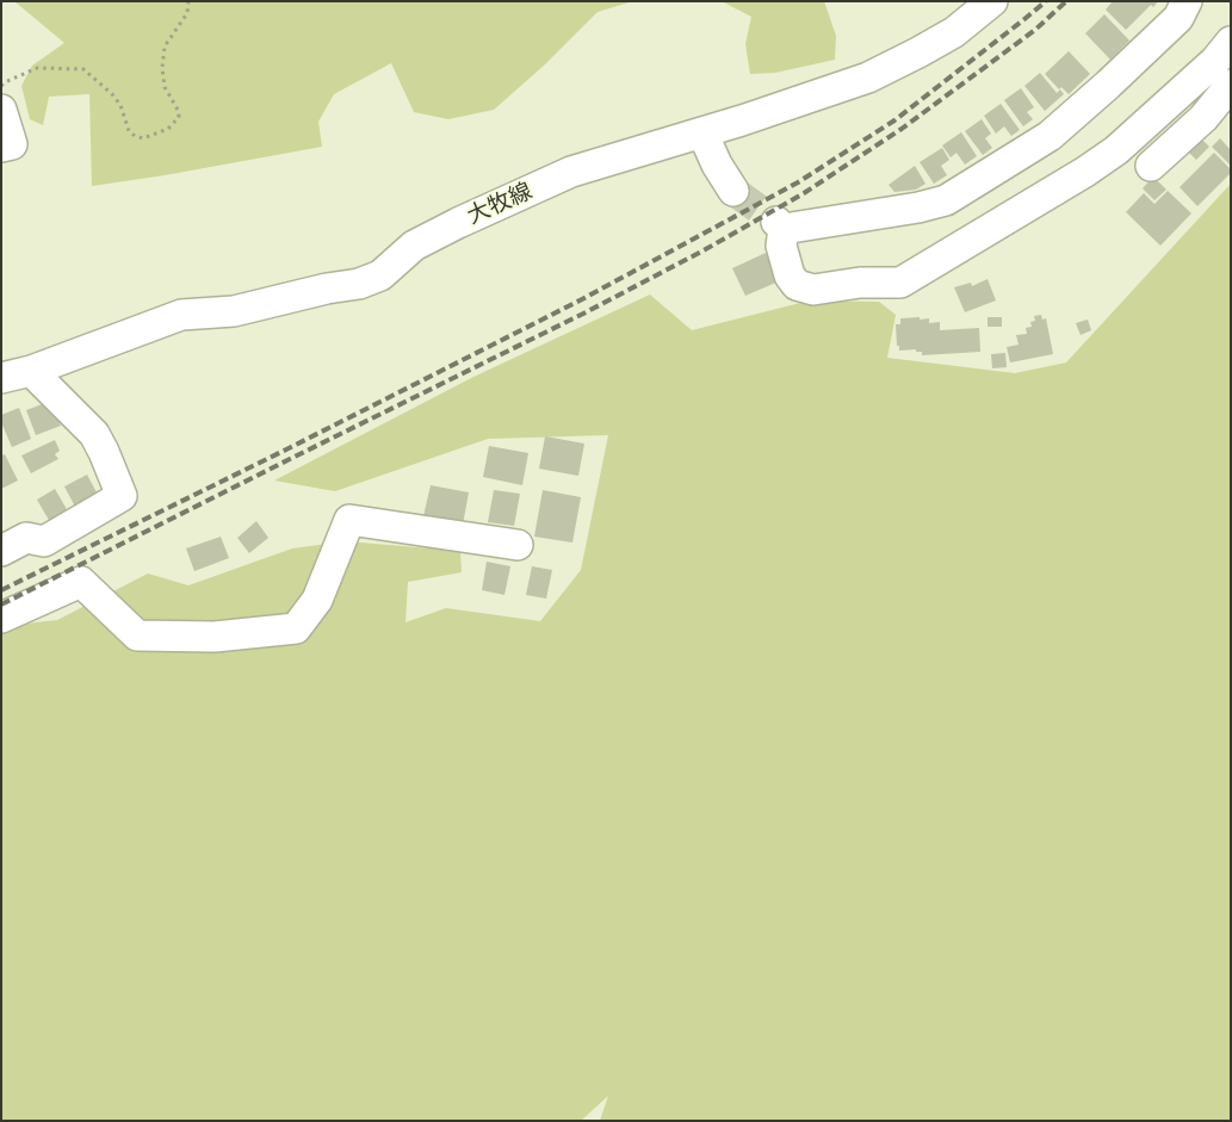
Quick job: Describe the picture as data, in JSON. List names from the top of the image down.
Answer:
{
  "streets": {
    "street": ["大牧線"]
  }
}
